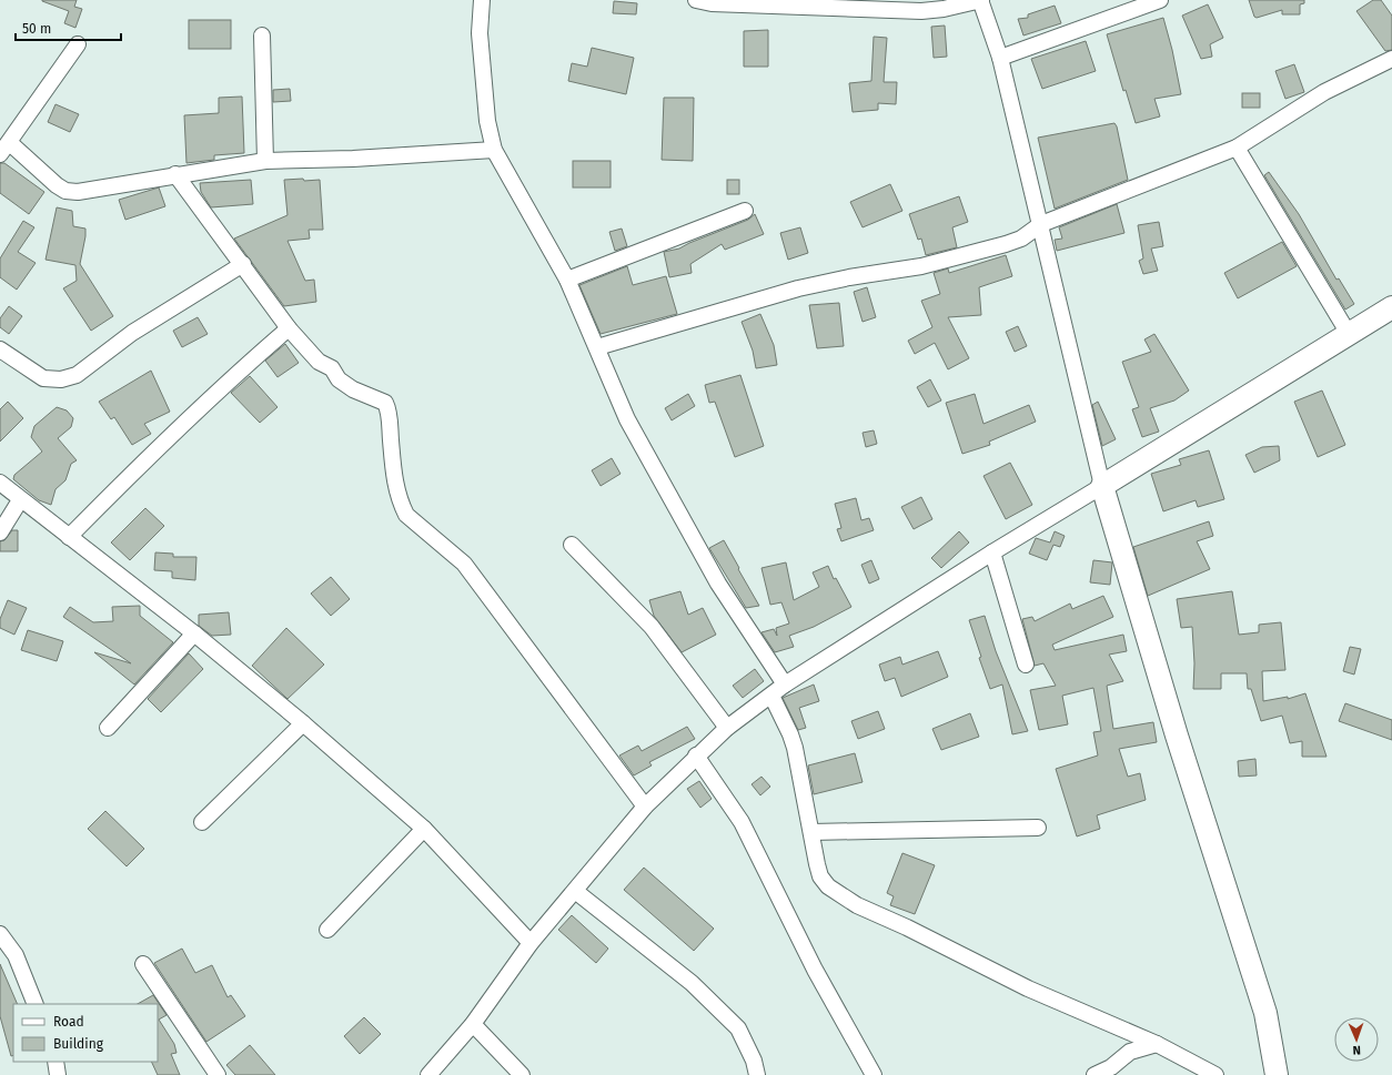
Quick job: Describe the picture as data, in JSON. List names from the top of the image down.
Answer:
{
  "legend": ["Road", "Building"],
  "scale_bar": "50 m",
  "north": "bottom"
}
